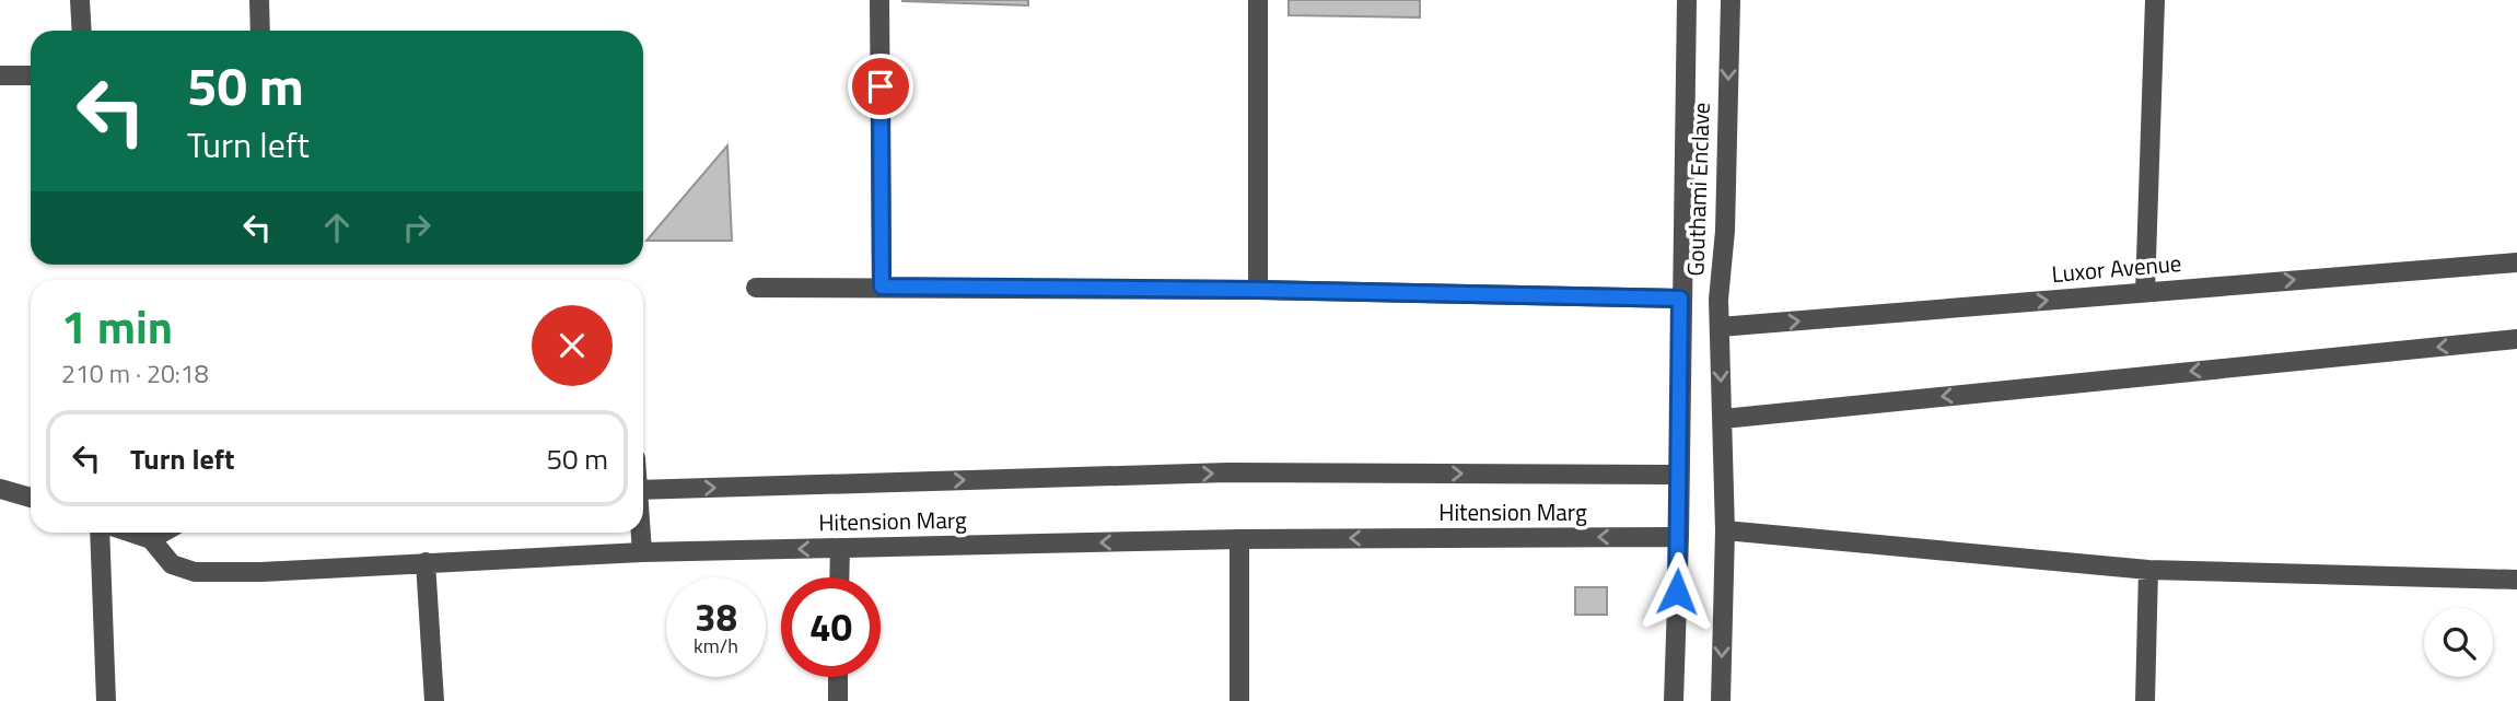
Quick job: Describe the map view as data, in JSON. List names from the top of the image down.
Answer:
{
  "streets": {
    "street": ["Gouthami Enclave", "Luxor Avenue", "Hitension Marg"]
  },
  "crossings": [
    ["Gouthami Enclave", "Luxor Avenue"],
    ["Gouthami Enclave", "Hitension Marg"]
  ],
  "page": {
    "turn": ["50 m", "Turn left"],
    "heading": ["1 min", "210 m · 20:18"],
    "list": [
      {
        "name": "Turn left",
        "value": "50 m"
      }
    ],
    "speed": "38 km/h",
    "limit": "40"
  }
}
